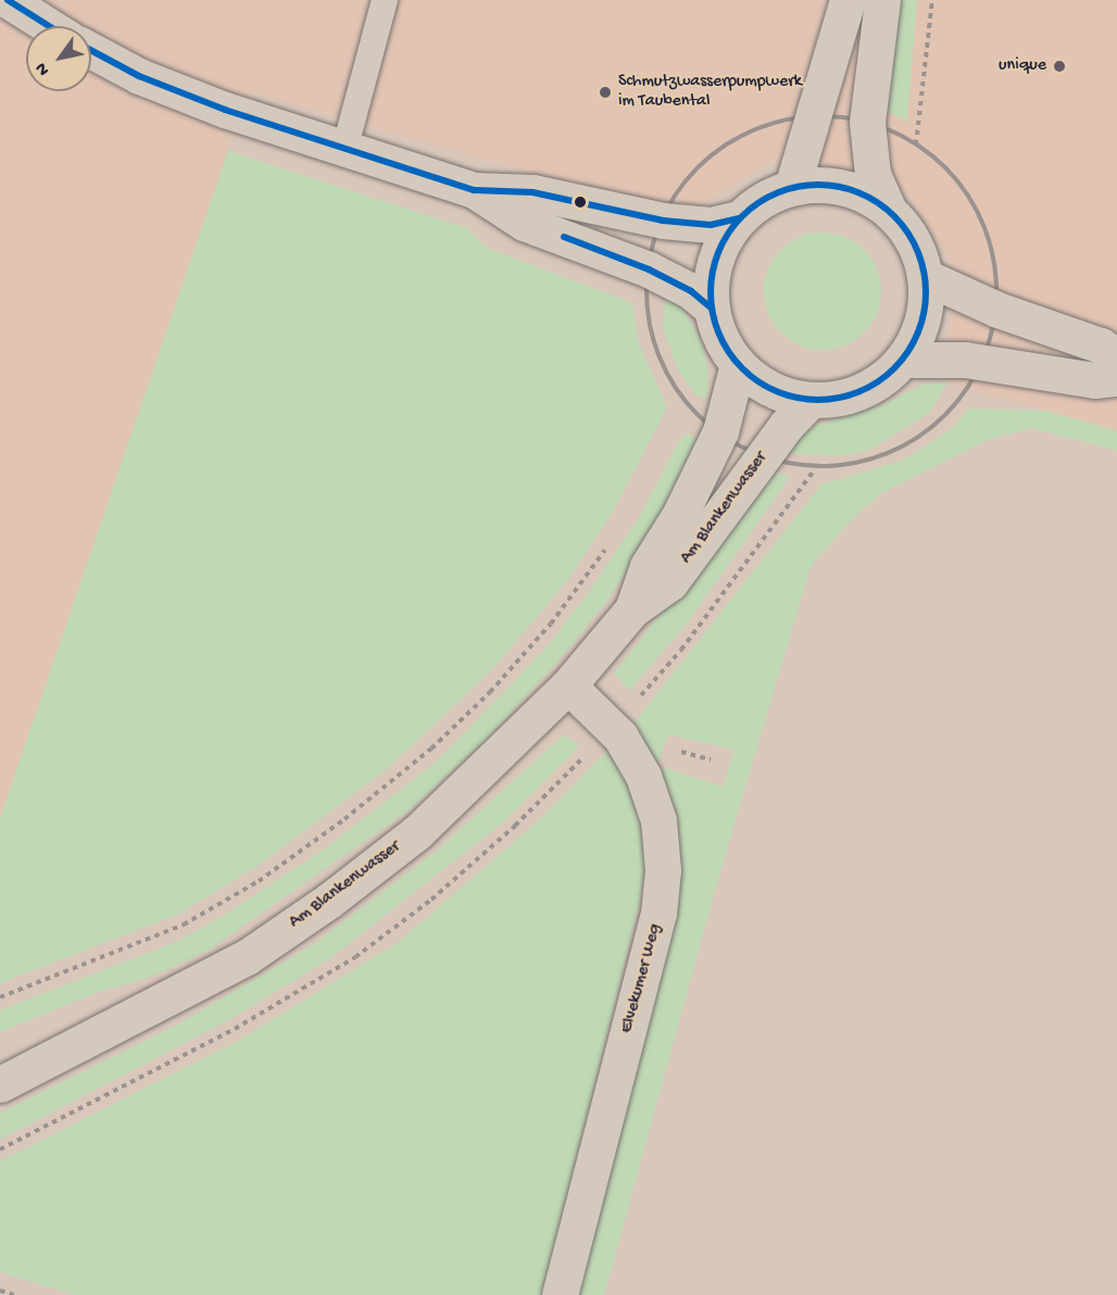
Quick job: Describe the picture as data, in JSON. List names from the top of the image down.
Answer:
{
  "streets": {
    "street": ["Am Blankenwasser", "Elvekumer Weg"]
  },
  "crossings": [
    ["Am Blankenwasser", "Elvekumer Weg"]
  ],
  "places": ["unique", "Schmutzwasserpumpwerk im Taubental"],
  "north": "bottom left"
}
